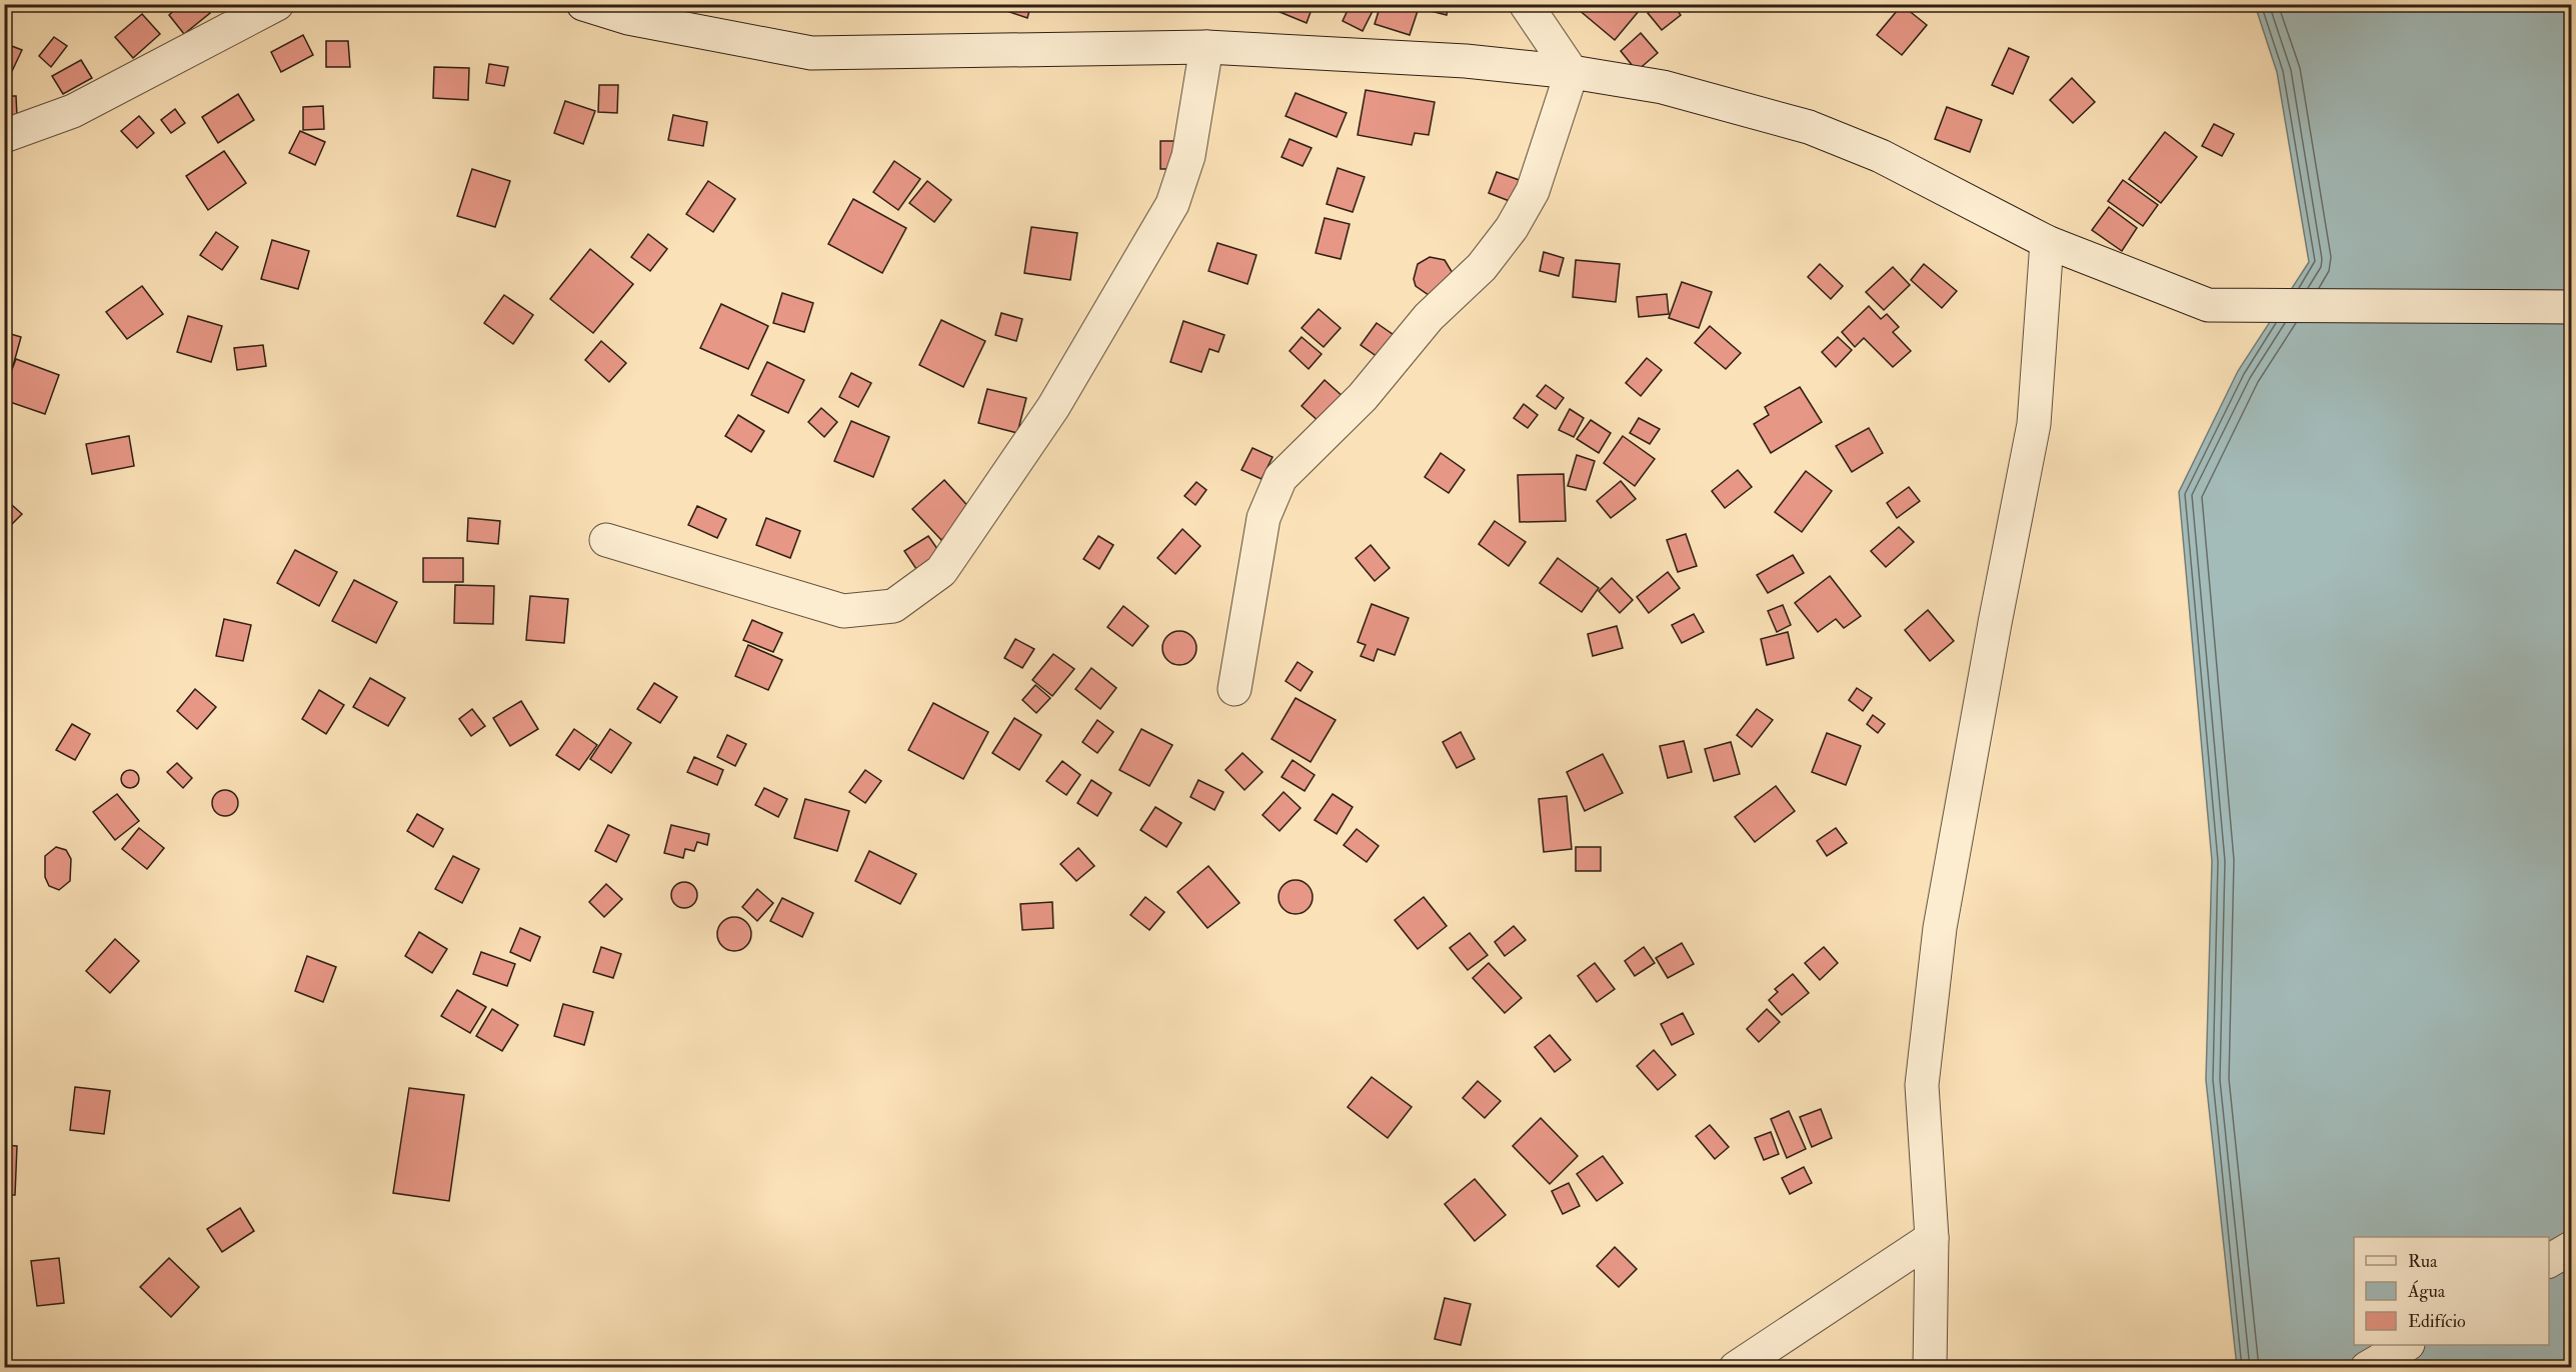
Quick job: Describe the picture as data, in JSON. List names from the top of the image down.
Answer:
{
  "legend": ["Rua", "Água", "Edifício"]
}
